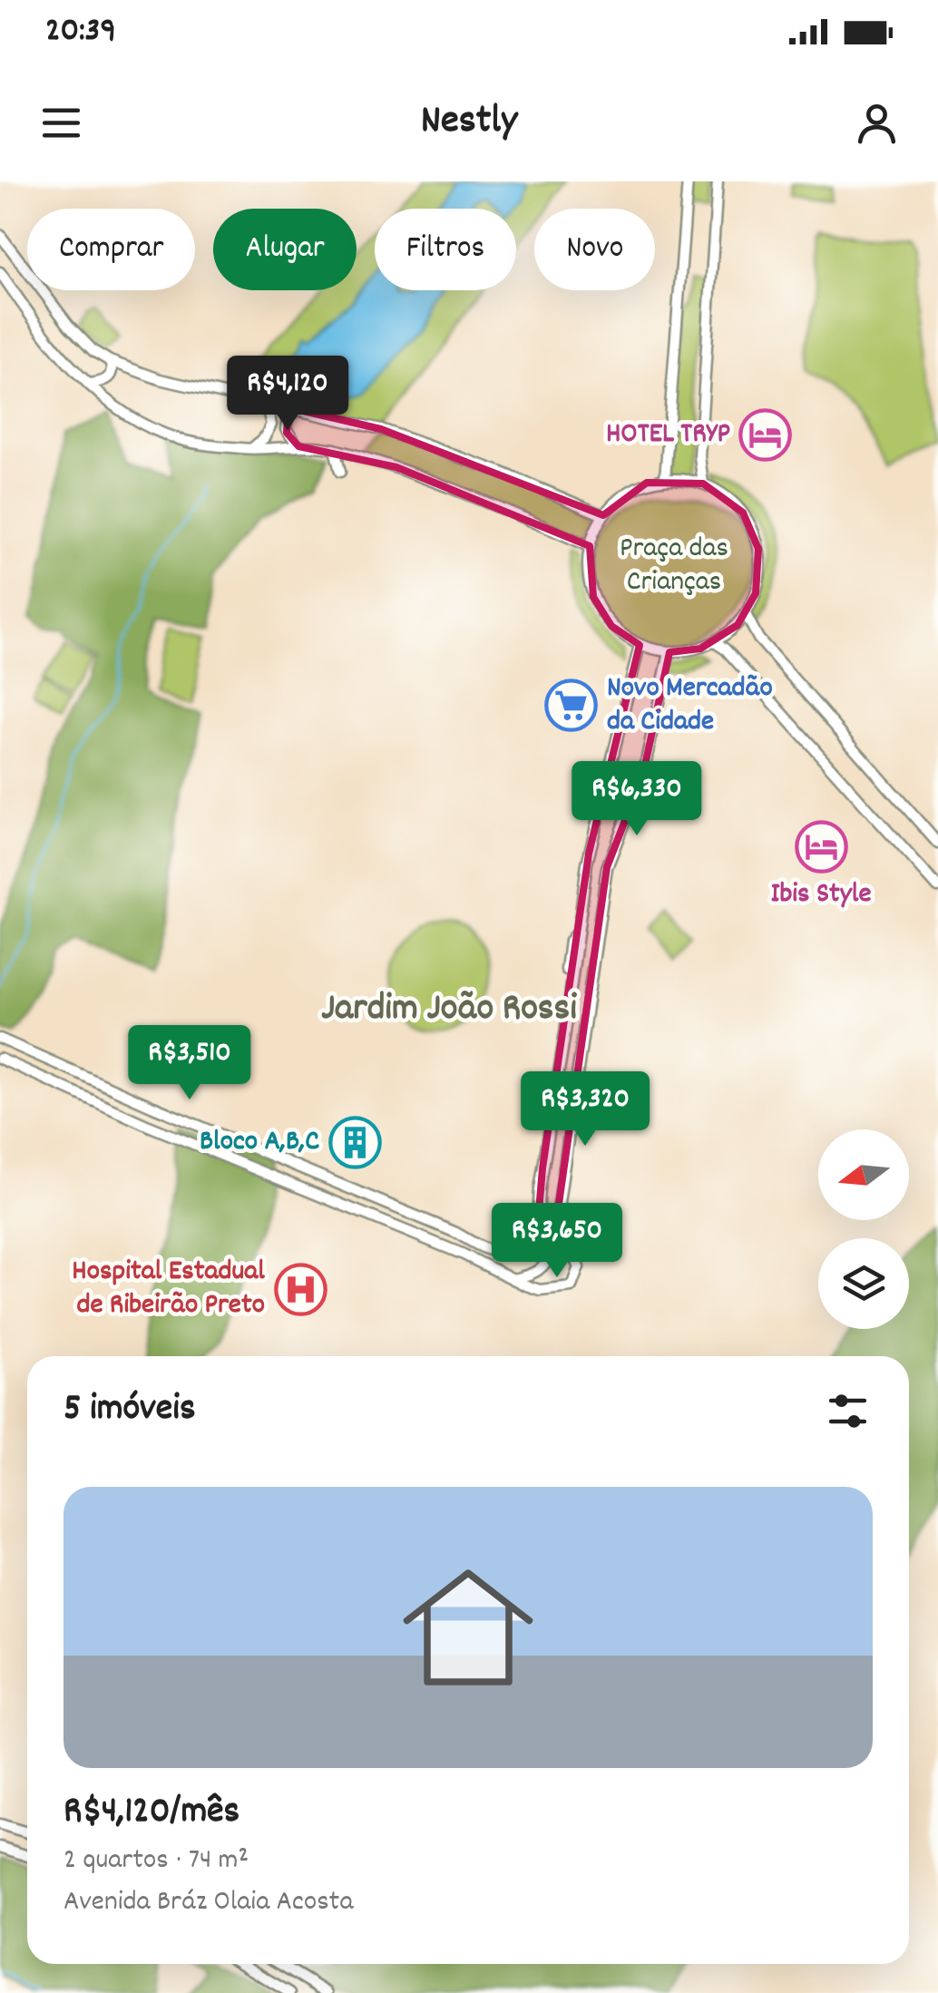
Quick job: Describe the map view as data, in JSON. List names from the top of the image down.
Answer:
{
  "districts": ["Jardim João Rossi"],
  "parks": ["Praça das Crianças"],
  "places": {
    "hotel": ["HOTEL TRYP", "Ibis Style"],
    "supermarket": ["Novo Mercadão da Cidade"],
    "building": ["Bloco A,B,C"],
    "hospital": ["Hospital Estadual de Ribeirão Preto"]
  },
  "north": "left",
  "page": {
    "status": "20:39",
    "header": "Nestly",
    "chip": [
      "Comprar",
      "Alugar",
      "Filtros",
      "Novo"
    ],
    "price": [
      "R$4,120",
      "R$6,330",
      "R$3,510",
      "R$3,320",
      "R$3,650"
    ],
    "heading": "5 imóveis",
    "list": [
      {
        "name": "R$4,120/mês",
        "note": "2 quartos · 74 m² · Avenida Bráz Olaia Acosta"
      }
    ]
  }
}
